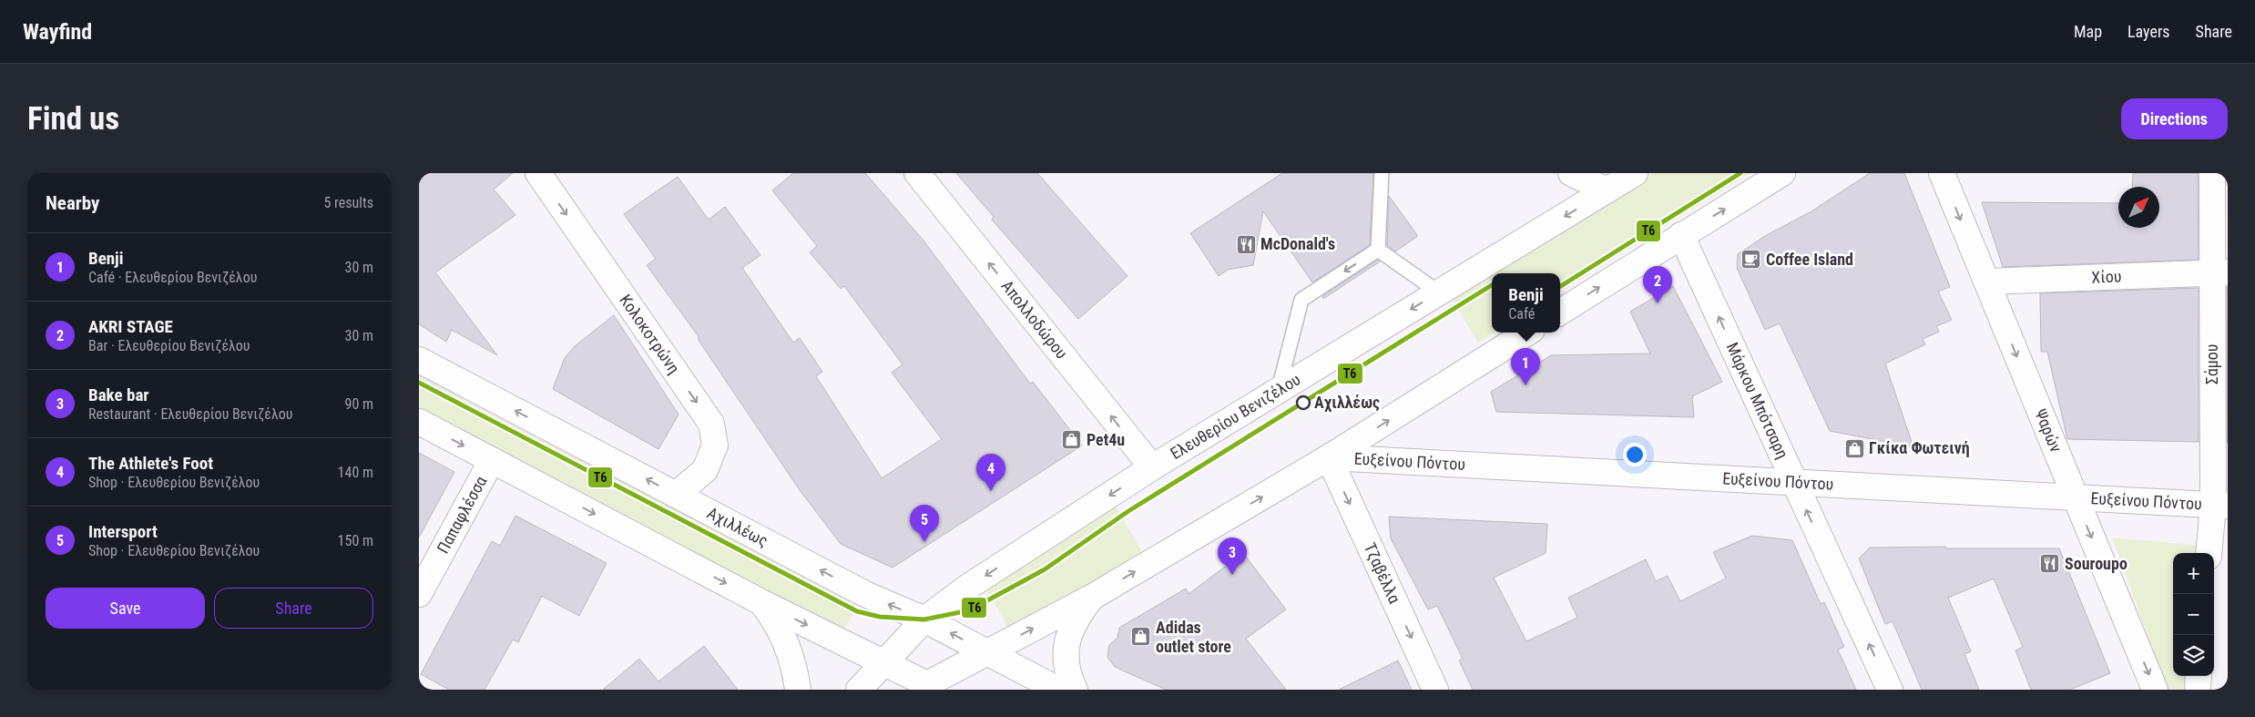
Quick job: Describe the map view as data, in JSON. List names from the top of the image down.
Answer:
{
  "streets": {
    "street": [
      "Χίου",
      "Απολλοδώρου",
      "Κολοκοτρώνη",
      "Σάμου",
      "Μάρκου Μπότσαρη",
      "Ελευθερίου Βενιζέλου",
      "Ψαρών",
      "Ευξείνου Πόντου",
      "Παπαφλέσσα",
      "Αχιλλέως",
      "Τζαβέλλα"
    ]
  },
  "crossings": [
    ["Χίου", "Σάμου"],
    ["Χίου", "Ψαρών"],
    ["Απολλοδώρου", "Ελευθερίου Βενιζέλου"],
    ["Κολοκοτρώνη", "Αχιλλέως"],
    ["Σάμου", "Ευξείνου Πόντου"],
    ["Μάρκου Μπότσαρη", "Ευξείνου Πόντου"],
    ["Ελευθερίου Βενιζέλου", "Αχιλλέως"],
    ["Ψαρών", "Ευξείνου Πόντου"],
    ["Ευξείνου Πόντου", "Τζαβέλλα"]
  ],
  "one_way": [
    "Απολλοδώρου",
    "Κολοκοτρώνη",
    "Μάρκου Μπότσαρη",
    "Ψαρών",
    "Τζαβέλλα"
  ],
  "places": {
    "restaurant": ["McDonald's", "Souroupo"],
    "cafe": ["Coffee Island"],
    "other": ["Αχιλλέως"],
    "shop": ["Pet4u", "Γκίκα Φωτεινή", "Adidas outlet store"]
  },
  "lines": ["transit line Τ6"],
  "north": "top right",
  "page": {
    "header": "Wayfind",
    "nav": ["Map", "Layers", "Share"],
    "buttons": [
      "Directions",
      ["Save", "Share"]
    ],
    "title": "Find us",
    "heading": ["Nearby", "5 results"],
    "list": [
      {
        "mark": "1",
        "name": "Benji",
        "note": "Café · Ελευθερίου Βενιζέλου",
        "value": "30 m"
      },
      {
        "mark": "2",
        "name": "AKRI STAGE",
        "note": "Bar · Ελευθερίου Βενιζέλου",
        "value": "30 m"
      },
      {
        "mark": "3",
        "name": "Bake bar",
        "note": "Restaurant · Ελευθερίου Βενιζέλου",
        "value": "90 m"
      },
      {
        "mark": "4",
        "name": "The Athlete's Foot",
        "note": "Shop · Ελευθερίου Βενιζέλου",
        "value": "140 m"
      },
      {
        "mark": "5",
        "name": "Intersport",
        "note": "Shop · Ελευθερίου Βενιζέλου",
        "value": "150 m"
      }
    ],
    "pins": [
      "2",
      "1",
      "4",
      "5",
      "3"
    ],
    "popup": ["Benji", "Café"],
    "map_buttons": ["+", "−"]
  }
}
